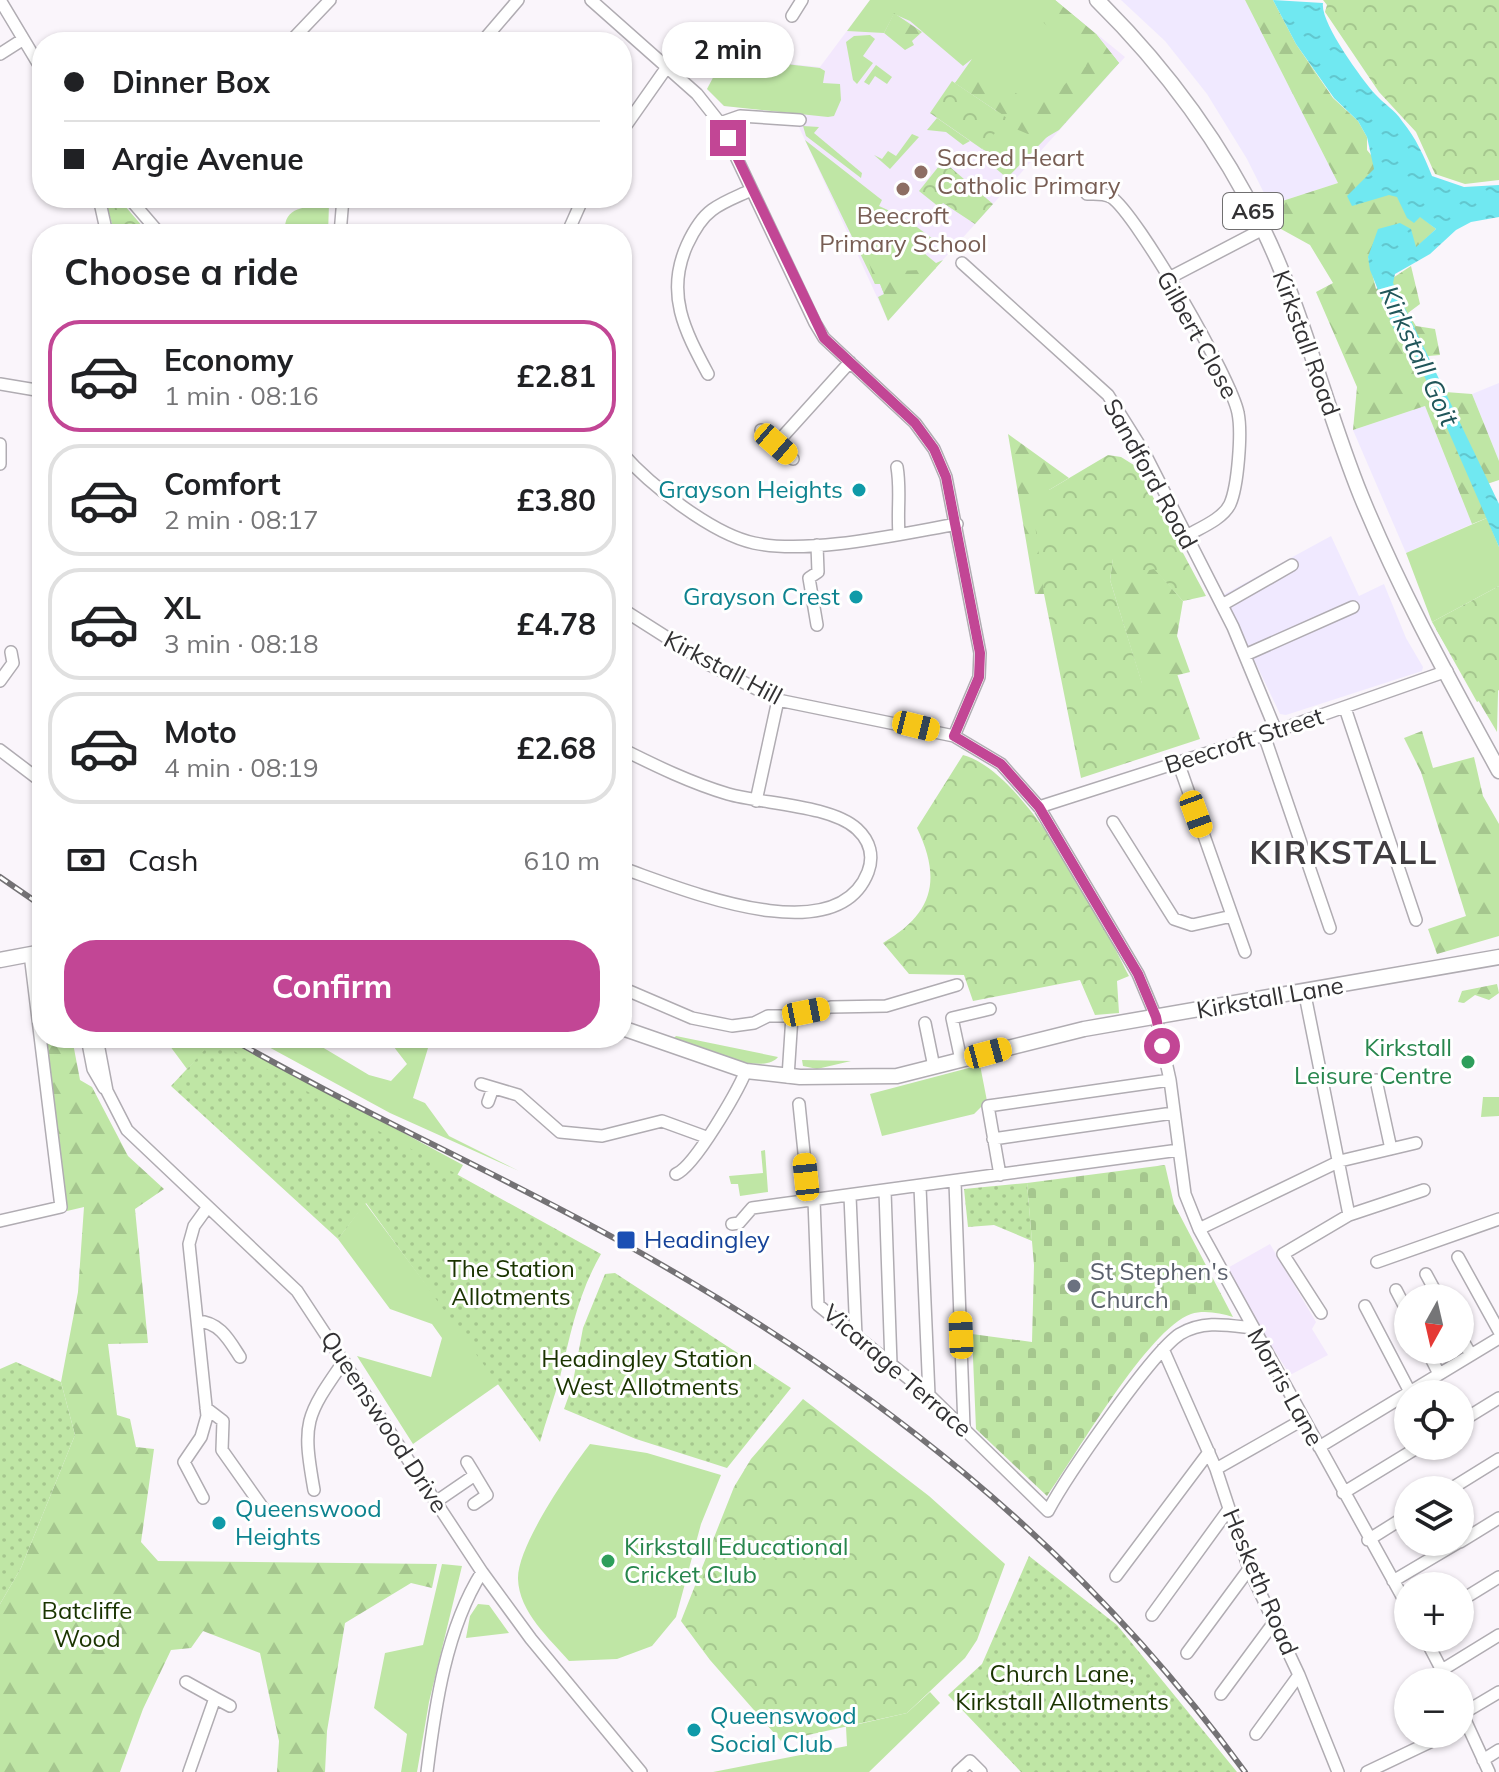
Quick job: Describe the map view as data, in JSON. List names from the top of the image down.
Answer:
{
  "streets": {
    "main road": ["A65", "Kirkstall Road", "Kirkstall Lane"],
    "street": [
      "Gilbert Close",
      "Sandford Road",
      "Kirkstall Hill",
      "Beecroft Street",
      "Vicarage Terrace",
      "Morris Lane",
      "Queenswood Drive",
      "Hesketh Road"
    ]
  },
  "crossings": [
    ["A65", "Kirkstall Road"],
    ["A65", "Beecroft Street"],
    ["Gilbert Close", "Sandford Road"],
    ["Kirkstall Road", "Beecroft Street"],
    ["Sandford Road", "Beecroft Street"],
    ["Kirkstall Hill", "Beecroft Street"],
    ["Kirkstall Hill", "Kirkstall Lane"],
    ["Kirkstall Hill", "Morris Lane"],
    ["Kirkstall Lane", "Morris Lane"],
    ["Vicarage Terrace", "Hesketh Road"]
  ],
  "districts": ["KIRKSTALL"],
  "water": ["Kirkstall Goit"],
  "parks": [
    "The Station Allotments",
    "Headingley Station West Allotments",
    "Batcliffe Wood",
    "Church Lane, Kirkstall Allotments"
  ],
  "places": {
    "other": [
      "Sacred Heart Catholic Primary",
      "Beecroft Primary School",
      "Grayson Heights",
      "Grayson Crest",
      "Kirkstall Leisure Centre",
      "St Stephen's Church",
      "Queenswood Heights",
      "Kirkstall Educational Cricket Club",
      "Queenswood Social Club"
    ],
    "transit": ["Headingley"]
  },
  "north": "bottom",
  "page": {
    "bubble": "2 min",
    "banner": ["Dinner Box", "Argie Avenue"],
    "heading": "Choose a ride",
    "list": [
      {
        "name": "Economy",
        "note": "1 min · 08:16",
        "value": "£2.81"
      },
      {
        "name": "Comfort",
        "note": "2 min · 08:17",
        "value": "£3.80"
      },
      {
        "name": "XL",
        "note": "3 min · 08:18",
        "value": "£4.78"
      },
      {
        "name": "Moto",
        "note": "4 min · 08:19",
        "value": "£2.68"
      }
    ],
    "pay": ["Cash", "610 m"],
    "buttons": "Confirm",
    "map_buttons": ["+", "−"]
  }
}
